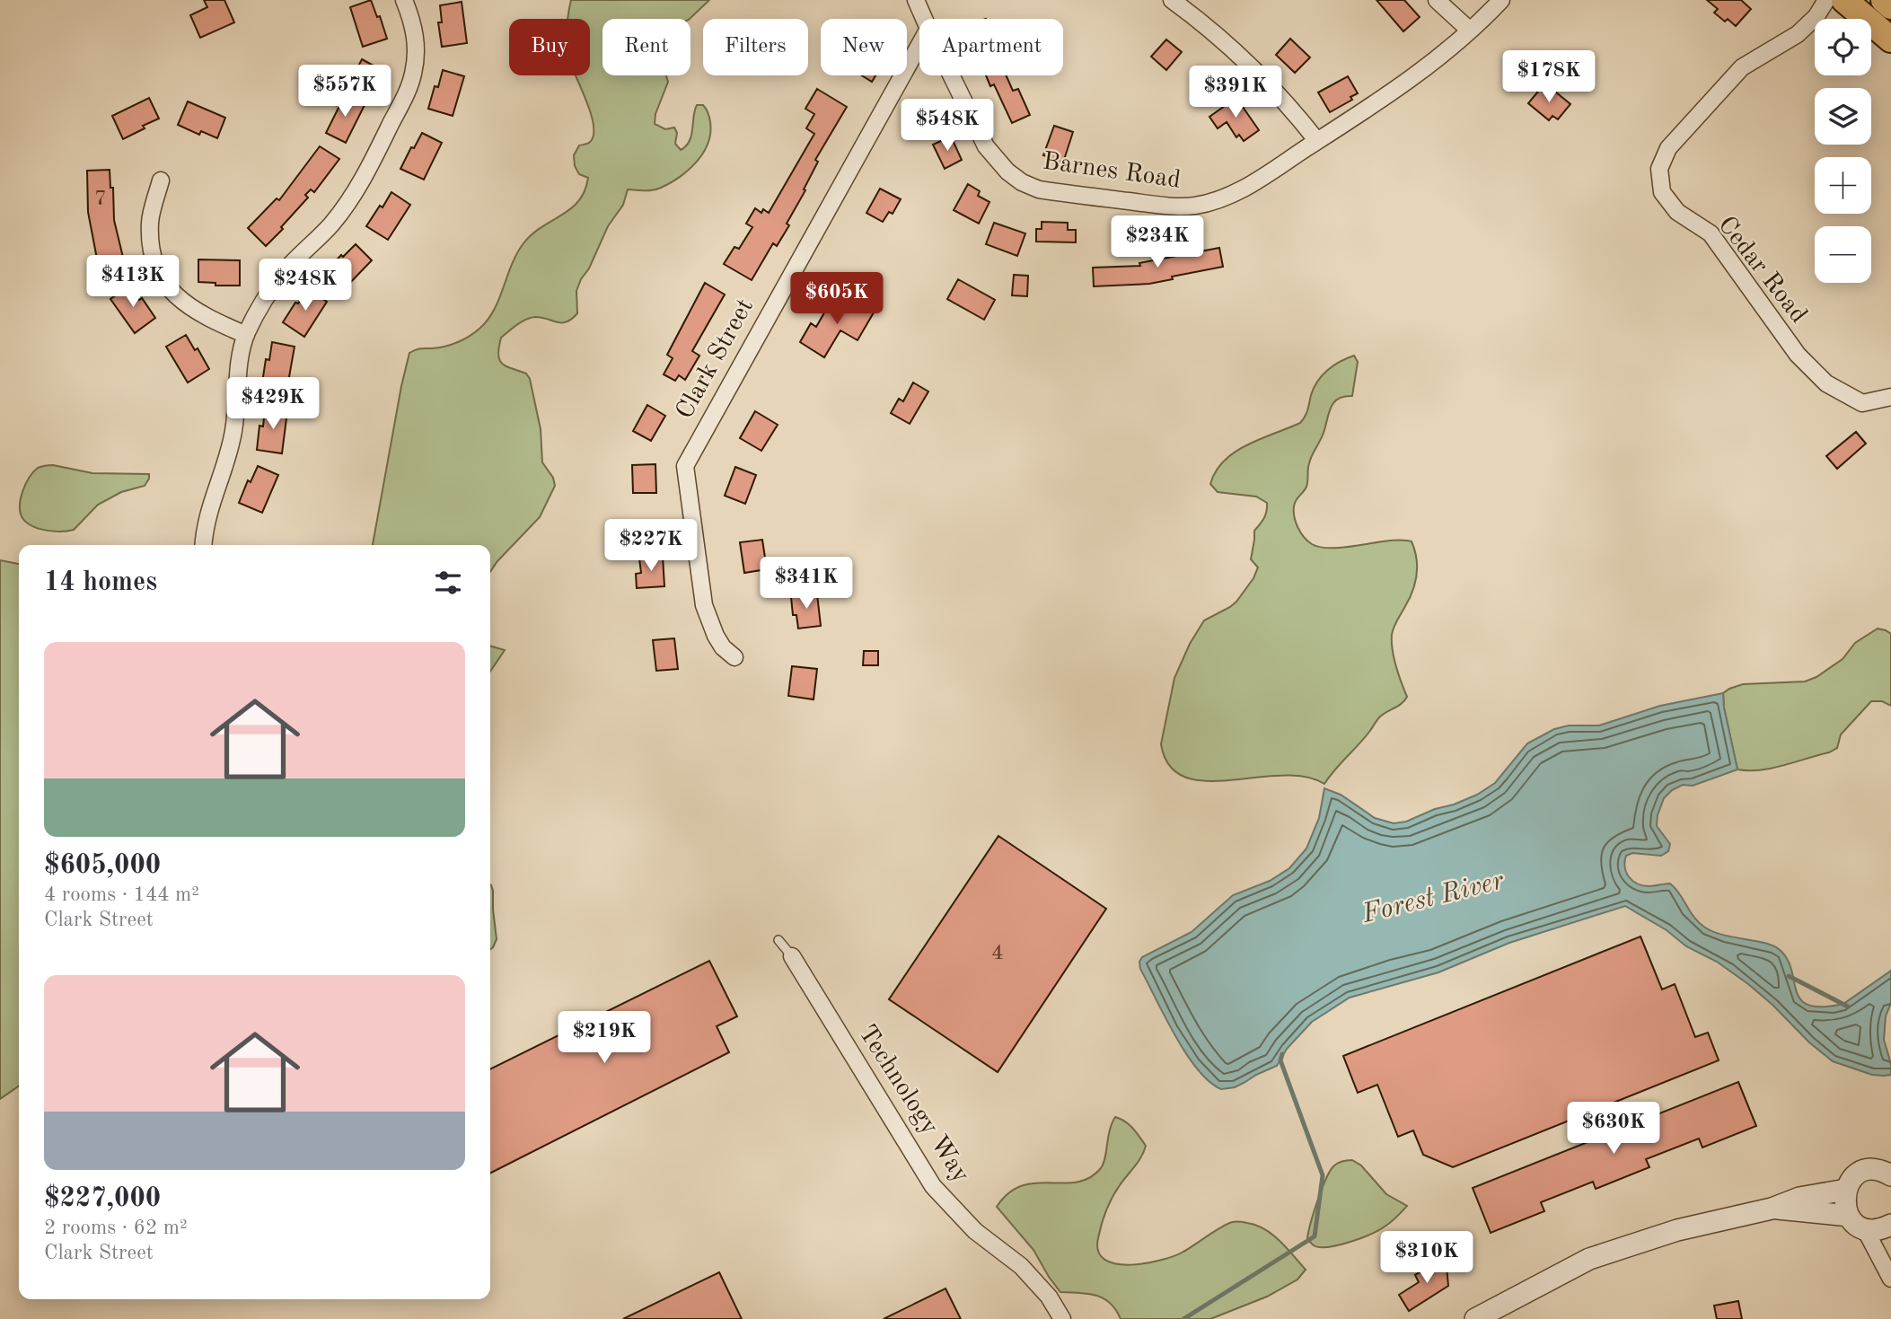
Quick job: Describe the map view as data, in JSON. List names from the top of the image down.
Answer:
{
  "streets": {
    "street": [
      "Barnes Road",
      "Cedar Road",
      "Clark Street",
      "Technology Way"
    ]
  },
  "water": ["Forest River"],
  "house_numbers": ["7", "4"],
  "page": {
    "map_buttons": ["+", "−"],
    "chip": [
      "Buy",
      "Rent",
      "Filters",
      "New",
      "Apartment"
    ],
    "price": [
      "$178K",
      "$557K",
      "$391K",
      "$548K",
      "$234K",
      "$413K",
      "$248K",
      "$605K",
      "$429K",
      "$227K",
      "$341K",
      "$219K",
      "$630K",
      "$310K"
    ],
    "heading": "14 homes",
    "list": [
      {
        "name": "$605,000",
        "note": "4 rooms · 144 m² · Clark Street"
      },
      {
        "name": "$227,000",
        "note": "2 rooms · 62 m² · Clark Street"
      }
    ]
  }
}
